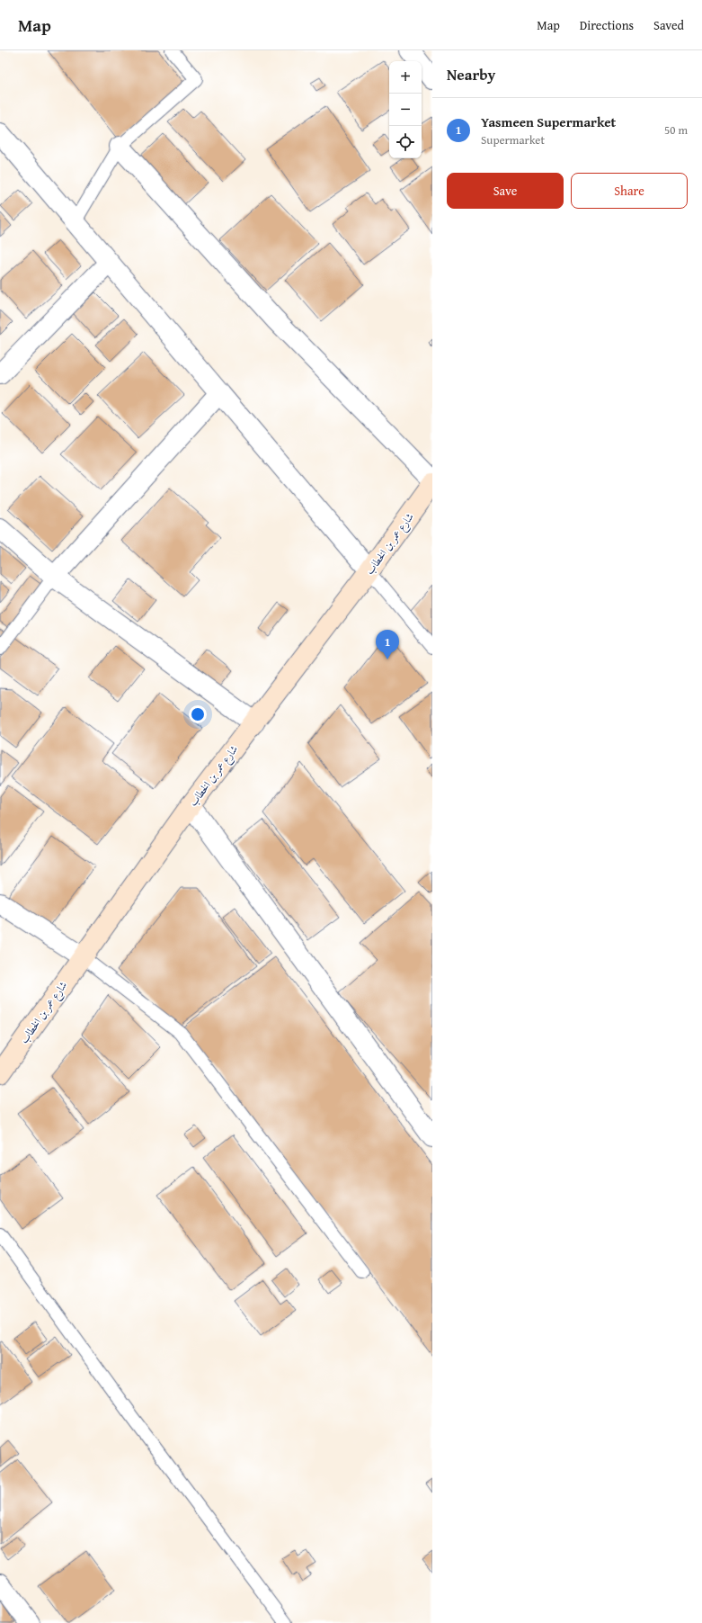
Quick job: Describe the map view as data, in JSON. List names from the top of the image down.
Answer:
{
  "streets": {
    "main road": ["شارع عمر بن الخطاب"]
  },
  "page": {
    "header": "Map",
    "nav": ["Map", "Directions", "Saved"],
    "heading": "Nearby",
    "map_buttons": ["+", "−"],
    "list": [
      {
        "mark": "1",
        "name": "Yasmeen Supermarket",
        "note": "Supermarket",
        "value": "50 m"
      }
    ],
    "buttons": ["Save", "Share"],
    "pins": "1"
  }
}
